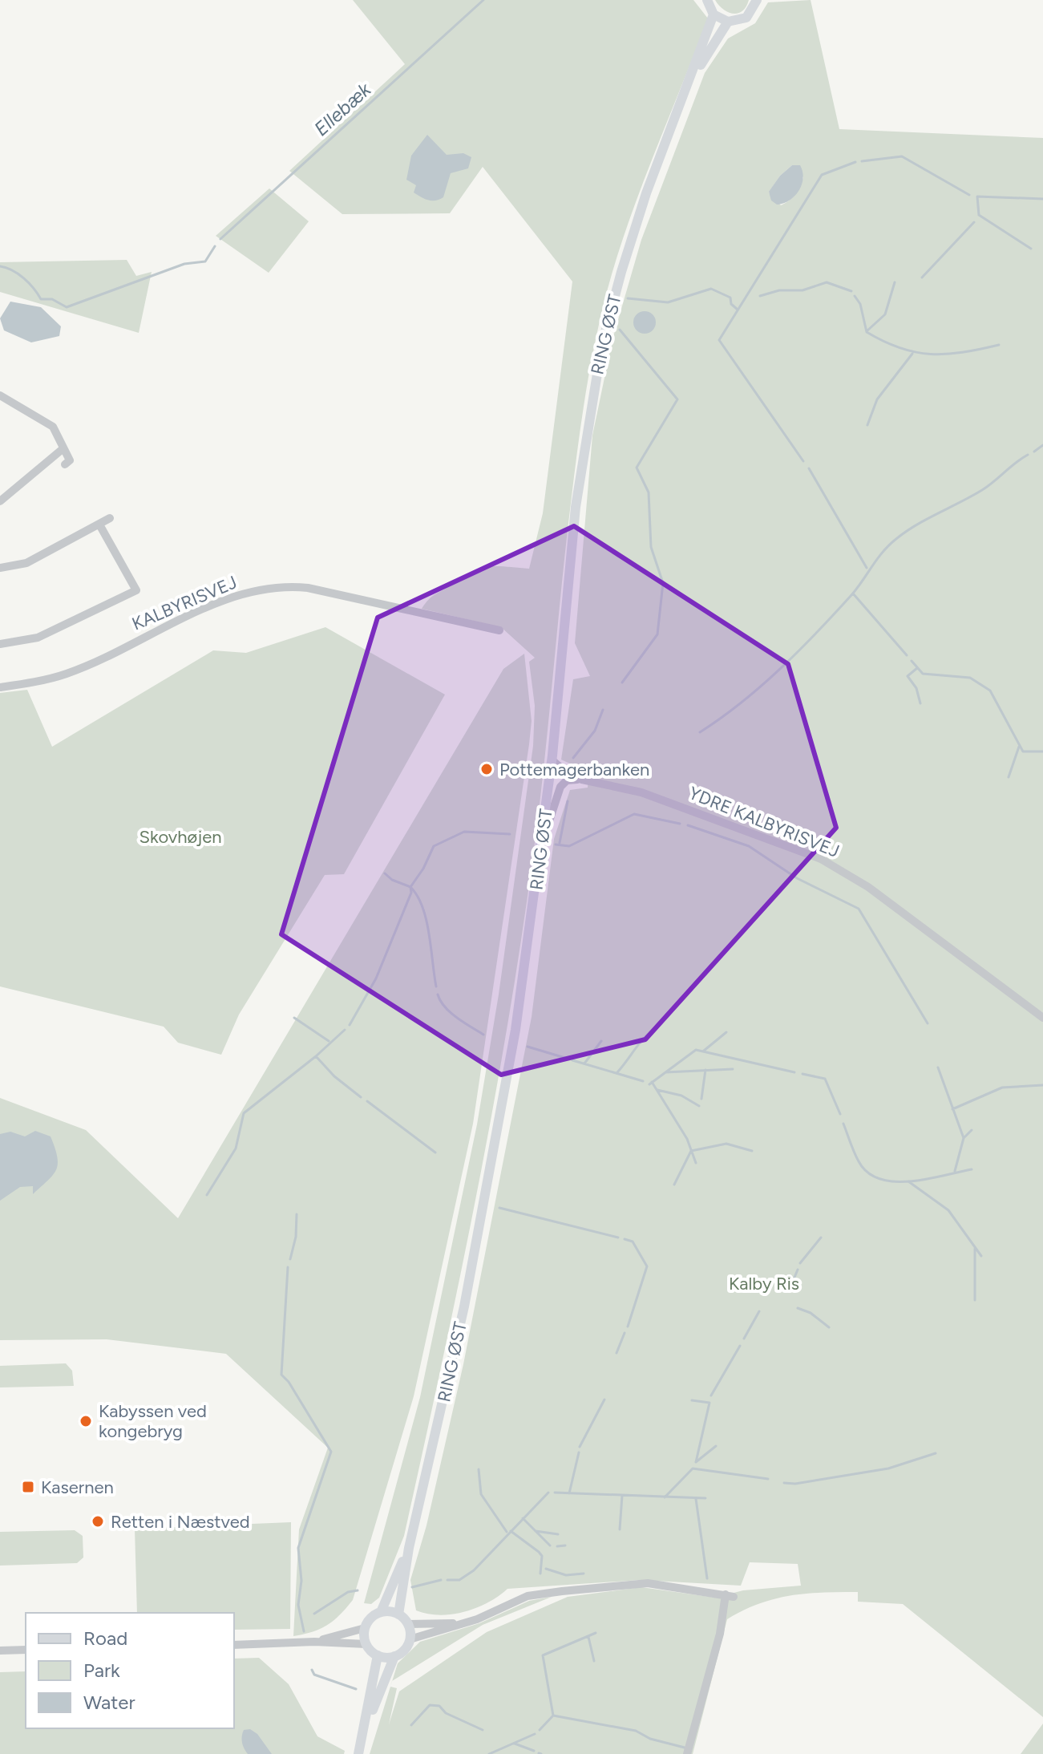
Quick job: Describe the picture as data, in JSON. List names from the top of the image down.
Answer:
{
  "streets": {
    "main road": ["RING ØST"],
    "street": ["KALBYRISVEJ", "YDRE KALBYRISVEJ"]
  },
  "crossings": [
    ["RING ØST", "YDRE KALBYRISVEJ"]
  ],
  "water": ["Ellebæk"],
  "parks": ["Skovhøjen", "Kalby Ris"],
  "places": {
    "other": ["Pottemagerbanken", "Kabyssen ved kongebryg", "Retten i Næstved"],
    "transit": ["Kasernen"]
  },
  "legend": ["Road", "Park", "Water"]
}
